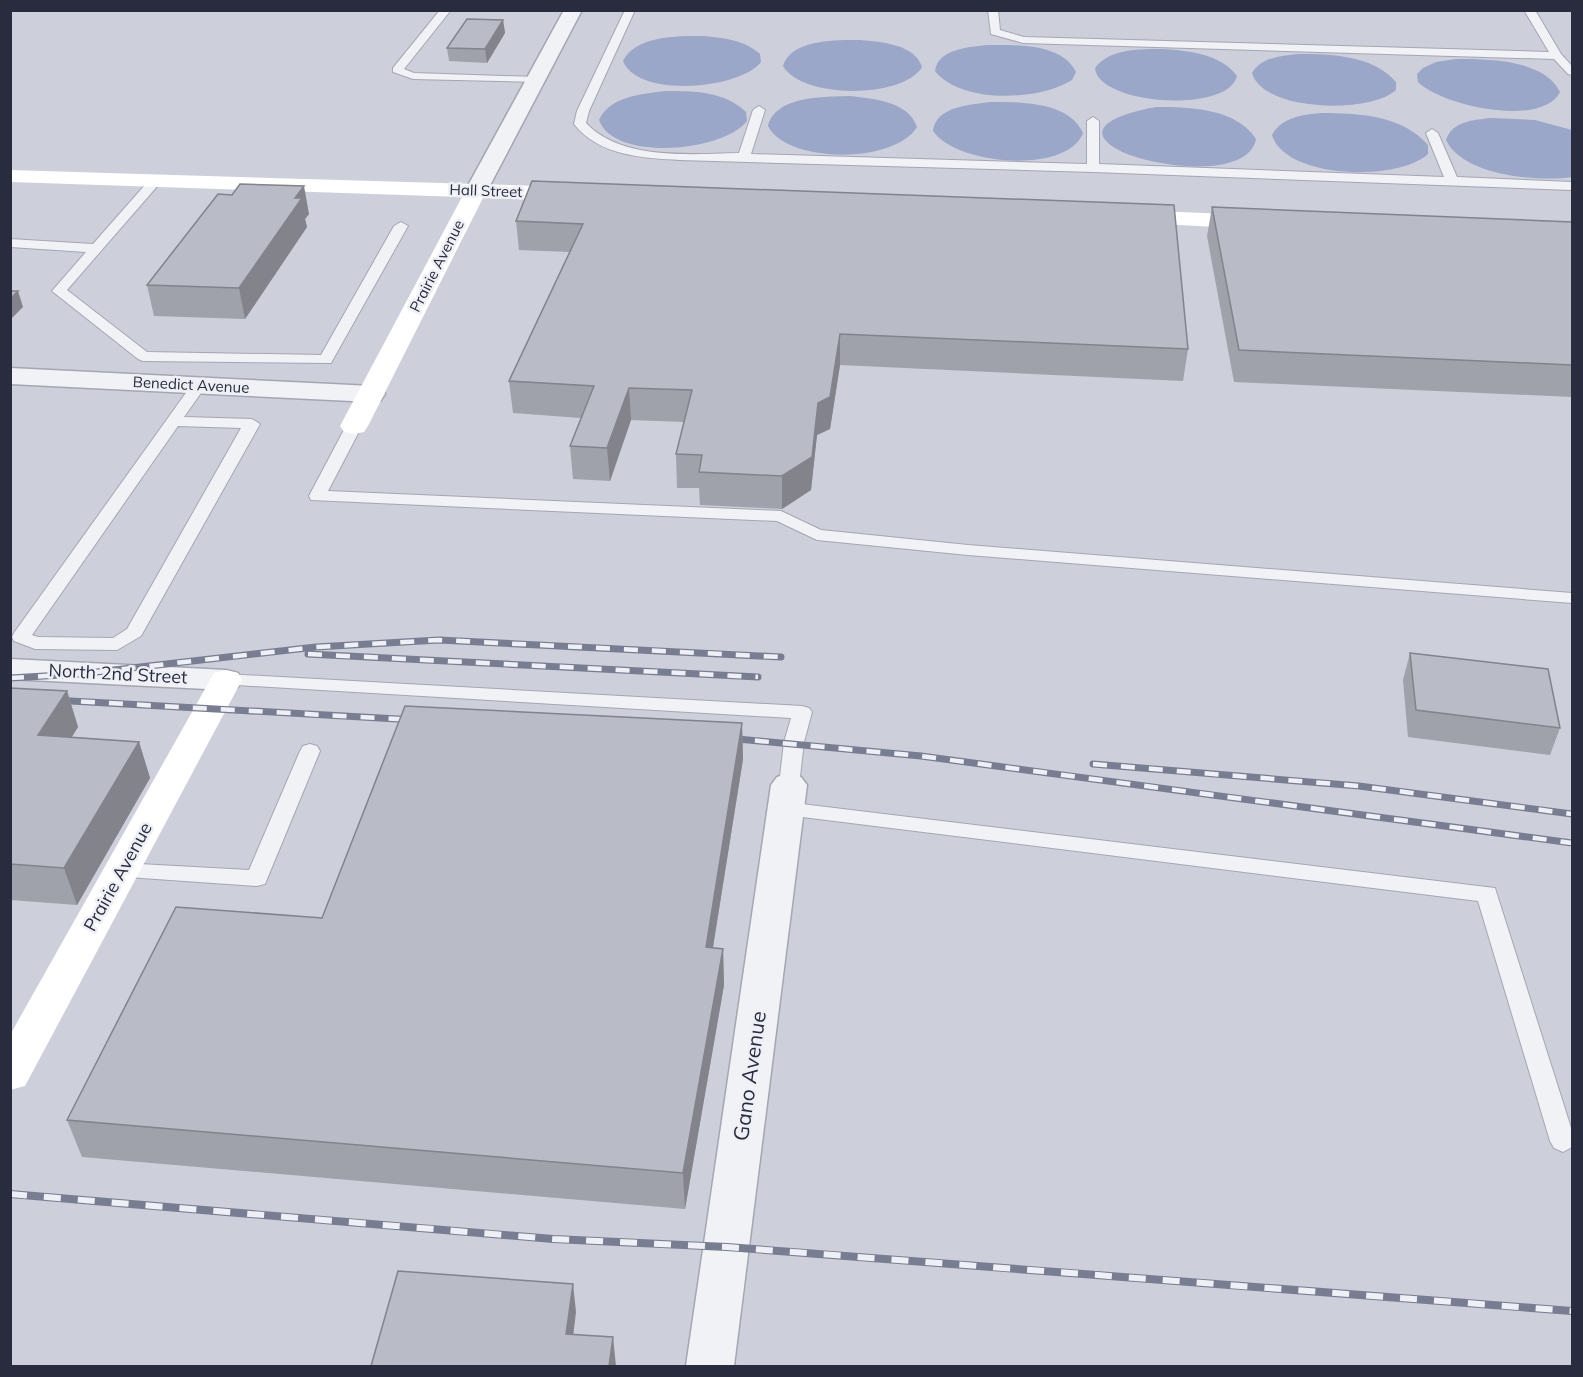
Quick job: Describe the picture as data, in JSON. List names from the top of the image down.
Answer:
{
  "streets": {
    "street": [
      "Hall Street",
      "Prairie Avenue",
      "Benedict Avenue",
      "North 2nd Street",
      "Gano Avenue"
    ]
  },
  "crossings": [
    ["Hall Street", "Prairie Avenue"],
    ["Prairie Avenue", "Benedict Avenue"],
    ["Prairie Avenue", "North 2nd Street"]
  ]
}
